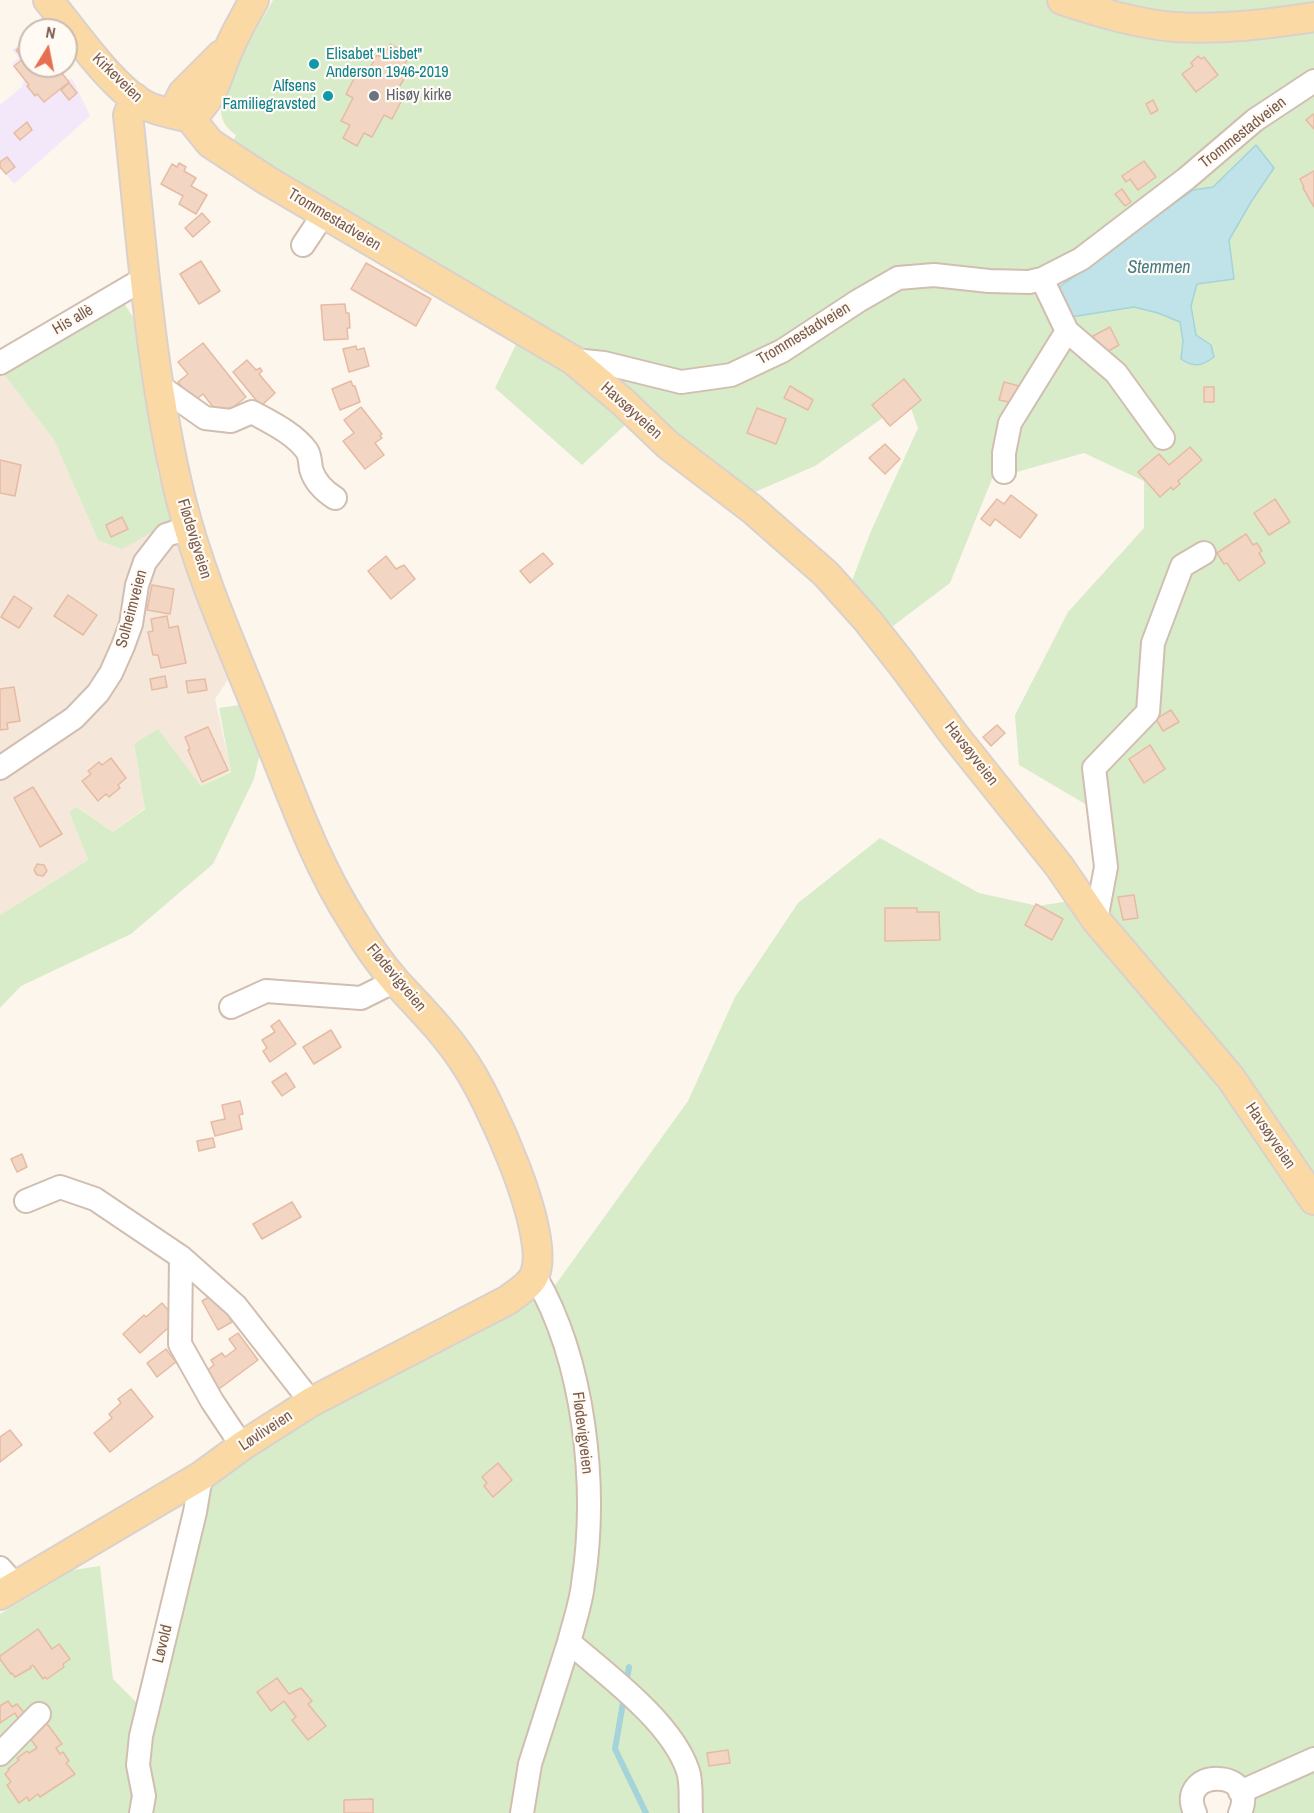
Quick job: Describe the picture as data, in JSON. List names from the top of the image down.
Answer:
{
  "streets": {
    "main road": [
      "Kirkeveien",
      "Trommestadveien",
      "Havsøyveien",
      "Flødevigveien",
      "Løvliveien"
    ],
    "street": ["His allè", "Solheimveien", "Løvold"]
  },
  "crossings": [
    ["Kirkeveien", "Trommestadveien"],
    ["Kirkeveien", "Flødevigveien"],
    ["Trommestadveien", "Havsøyveien"],
    ["His allè", "Flødevigveien"],
    ["Flødevigveien", "Solheimveien"],
    ["Flødevigveien", "Løvliveien"],
    ["Løvliveien", "Løvold"]
  ],
  "water": ["Stemmen"],
  "places": ["Elisabet \"Lisbet\" Anderson 1946-2019", "Alfsens Familiegravsted", "Hisøy kirke"],
  "north": "top"
}
